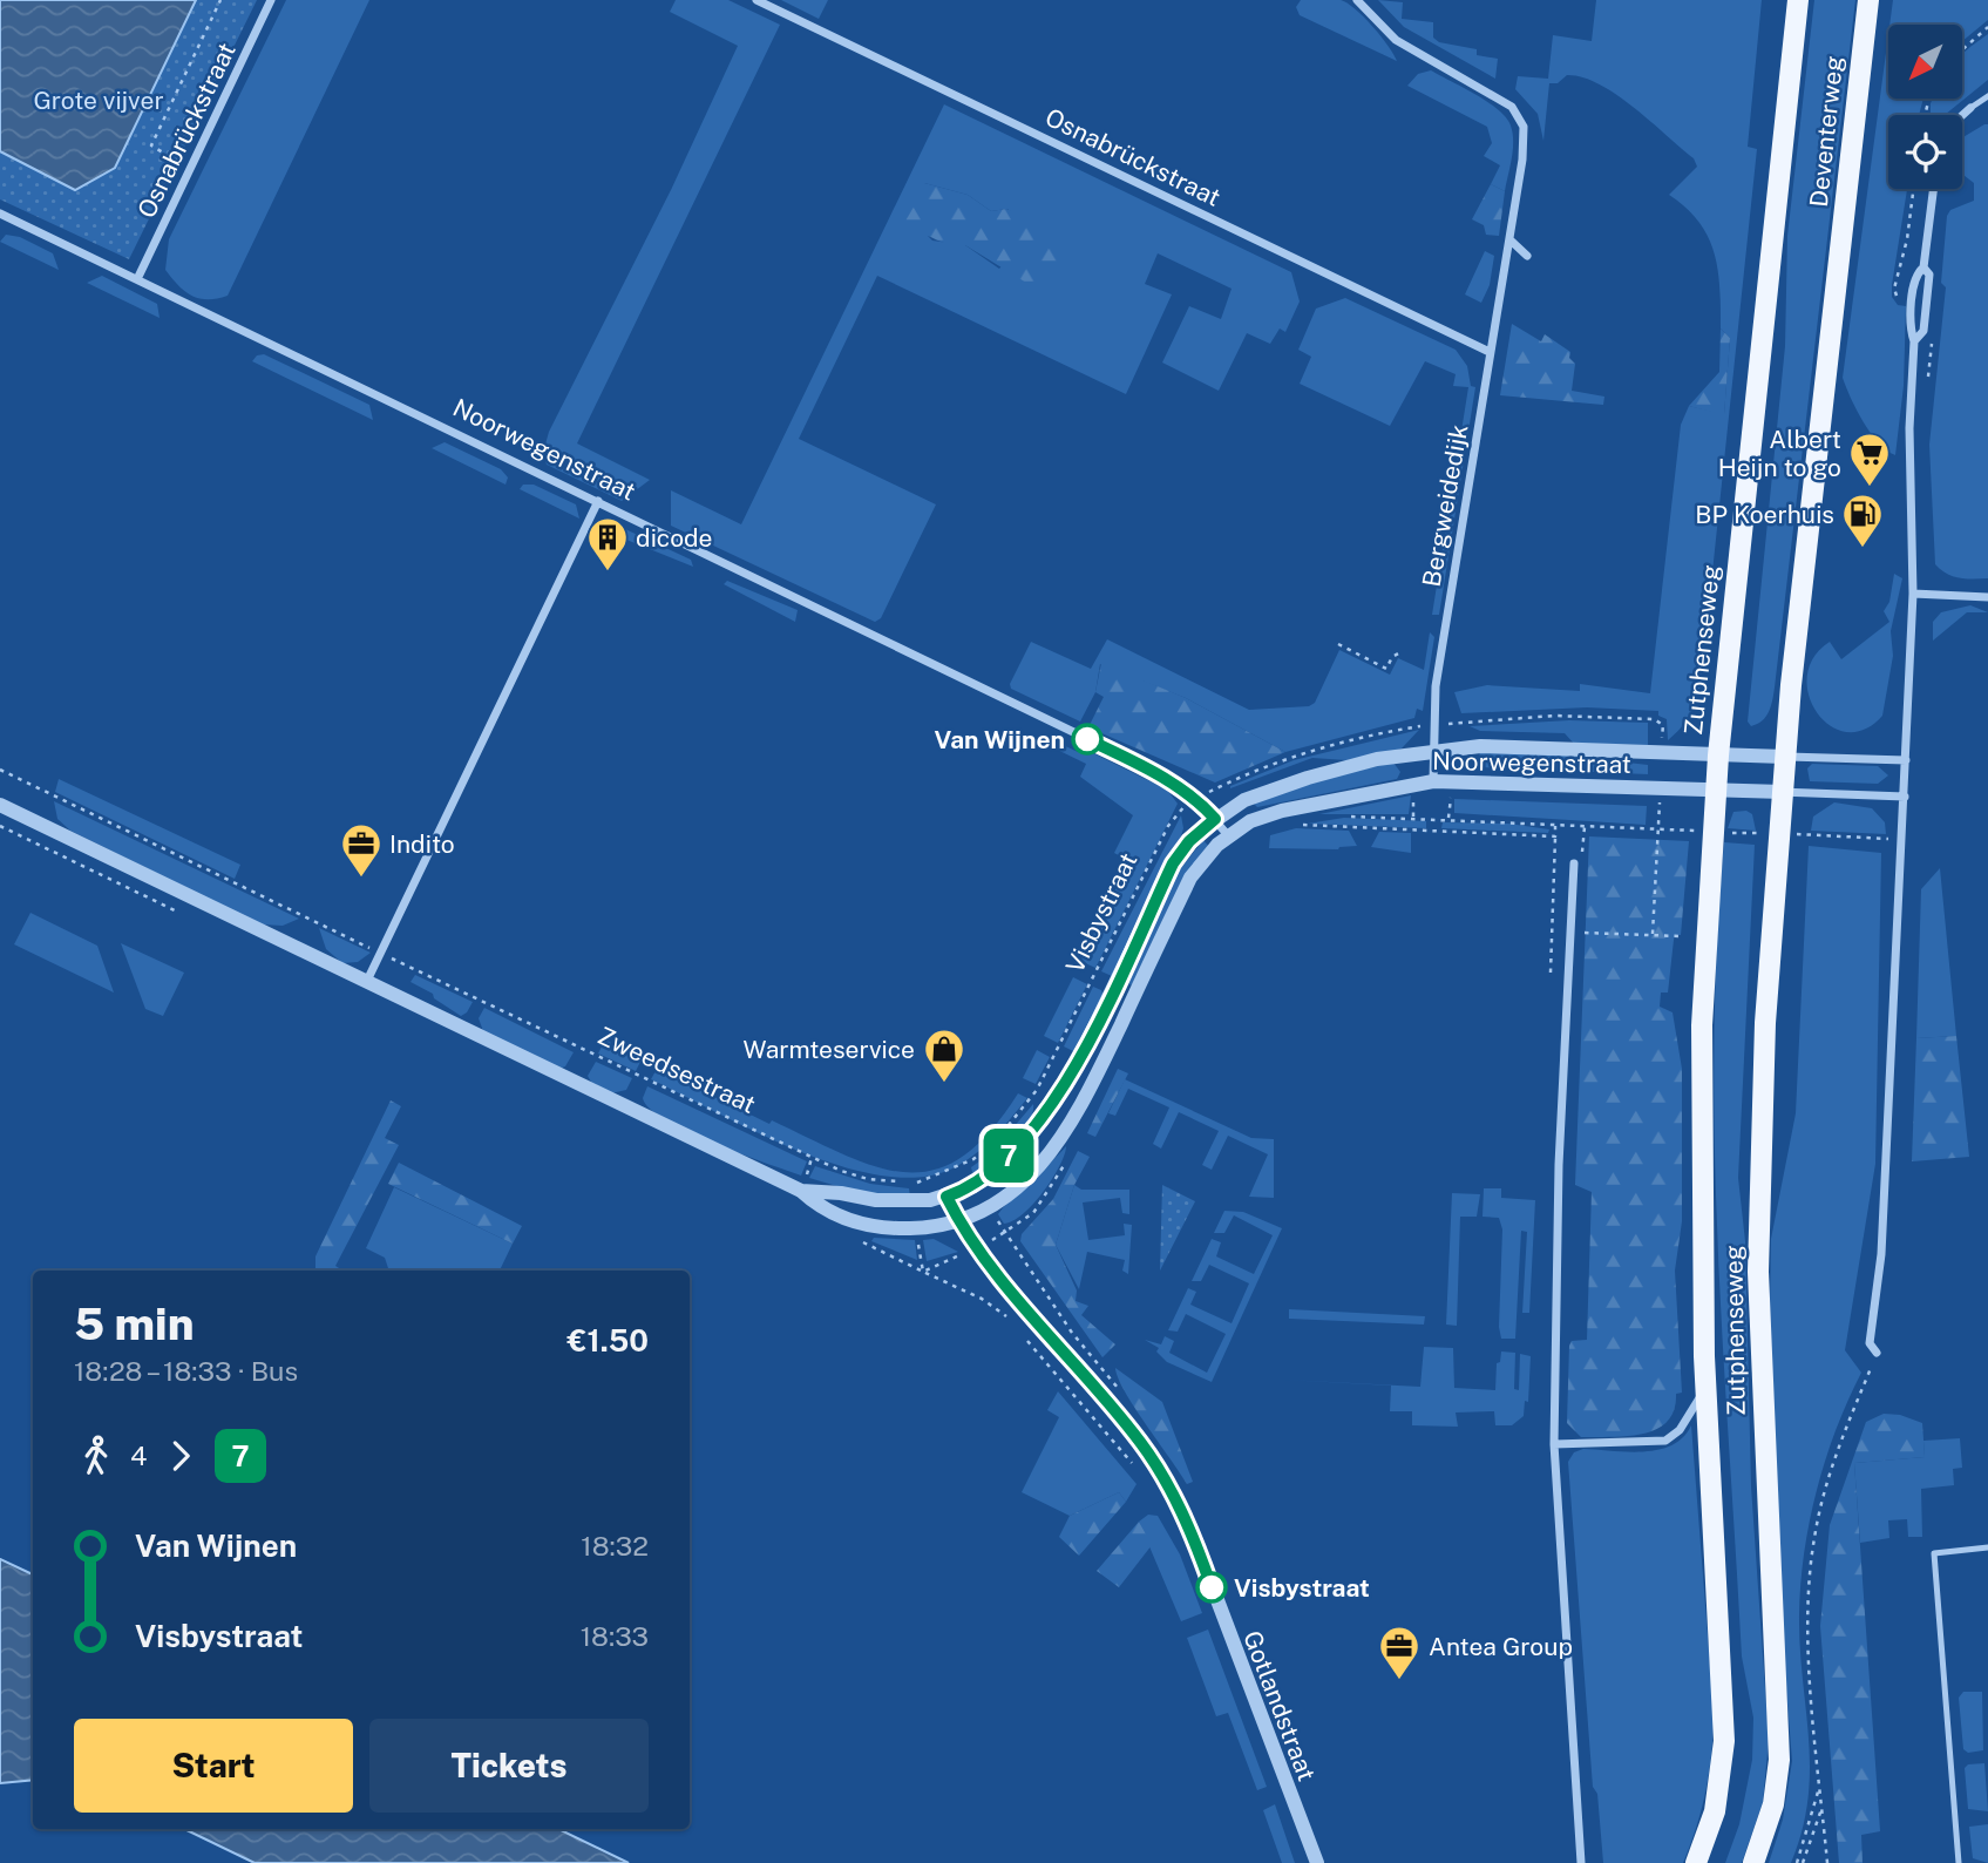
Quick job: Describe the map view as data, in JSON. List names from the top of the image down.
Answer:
{
  "streets": {
    "main road": ["Deventerweg", "Zutphenseweg"],
    "street": [
      "Osnabrückstraat",
      "Noorwegenstraat",
      "Bergweidedijk",
      "Visbystraat",
      "Gotlandstraat"
    ],
    "path": ["Zweedsestraat"]
  },
  "crossings": [
    ["Osnabrückstraat", "Noorwegenstraat"],
    ["Osnabrückstraat", "Bergweidedijk"],
    ["Deventerweg", "Zutphenseweg"],
    ["Noorwegenstraat", "Bergweidedijk"],
    ["Noorwegenstraat", "Zutphenseweg"],
    ["Noorwegenstraat", "Visbystraat"],
    ["Visbystraat", "Gotlandstraat"]
  ],
  "parks": ["Grote vijver"],
  "places": {
    "supermarket": ["Albert Heijn to go"],
    "fuel station": ["BP Koerhuis"],
    "building": ["dicode"],
    "other": ["Van Wijnen", "Visbystraat"],
    "office": ["Indito", "Antea Group"],
    "shop": ["Warmteservice"]
  },
  "lines": ["bus line 7"],
  "north": "bottom left",
  "page": {
    "on_map": "7",
    "heading": ["5 min", "18:28 – 18:33 · Bus", "€1.50"],
    "legs": ["4", "7"],
    "list": [
      {
        "name": "Van Wijnen",
        "value": "18:32"
      },
      {
        "name": "Visbystraat",
        "value": "18:33"
      }
    ],
    "buttons": ["Start", "Tickets"]
  }
}
